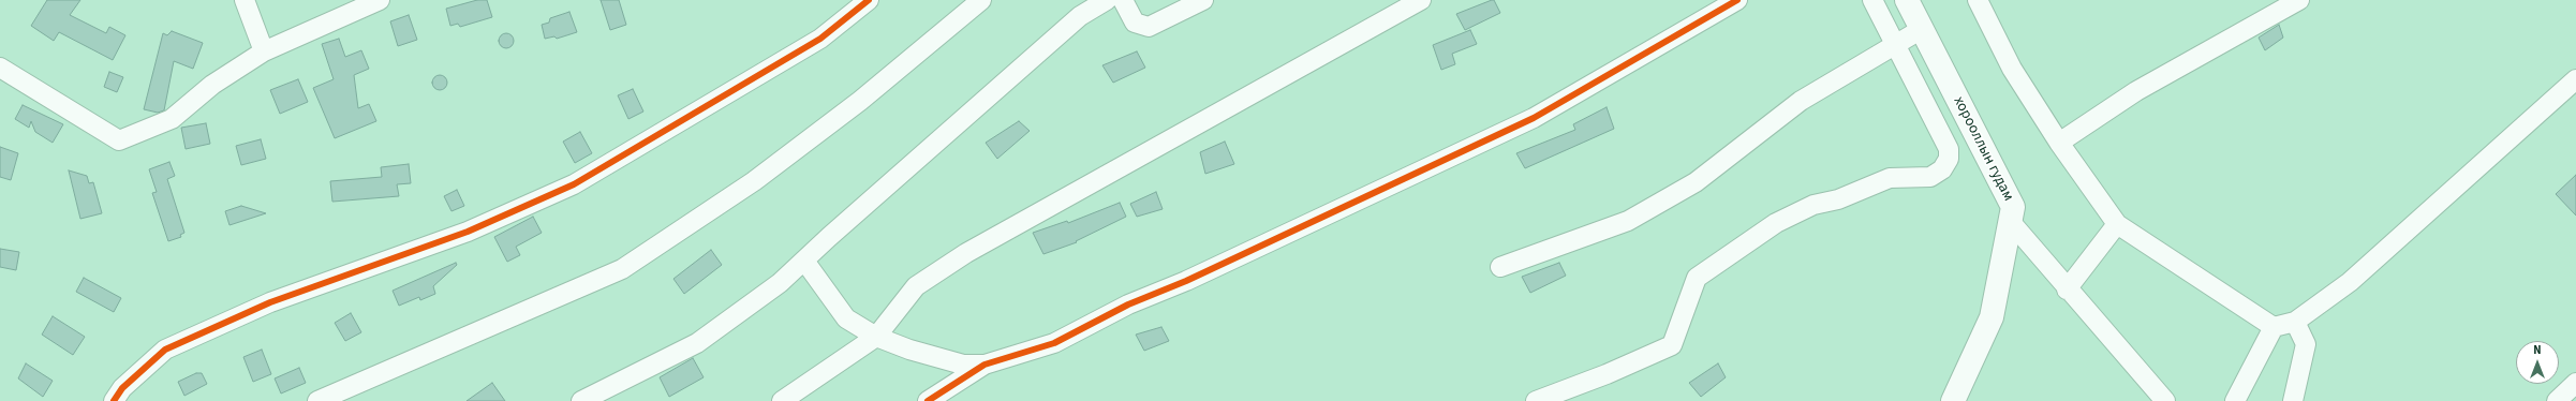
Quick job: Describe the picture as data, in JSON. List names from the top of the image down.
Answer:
{
  "streets": {
    "main road": ["хорооллын гудам"]
  },
  "north": "top"
}
